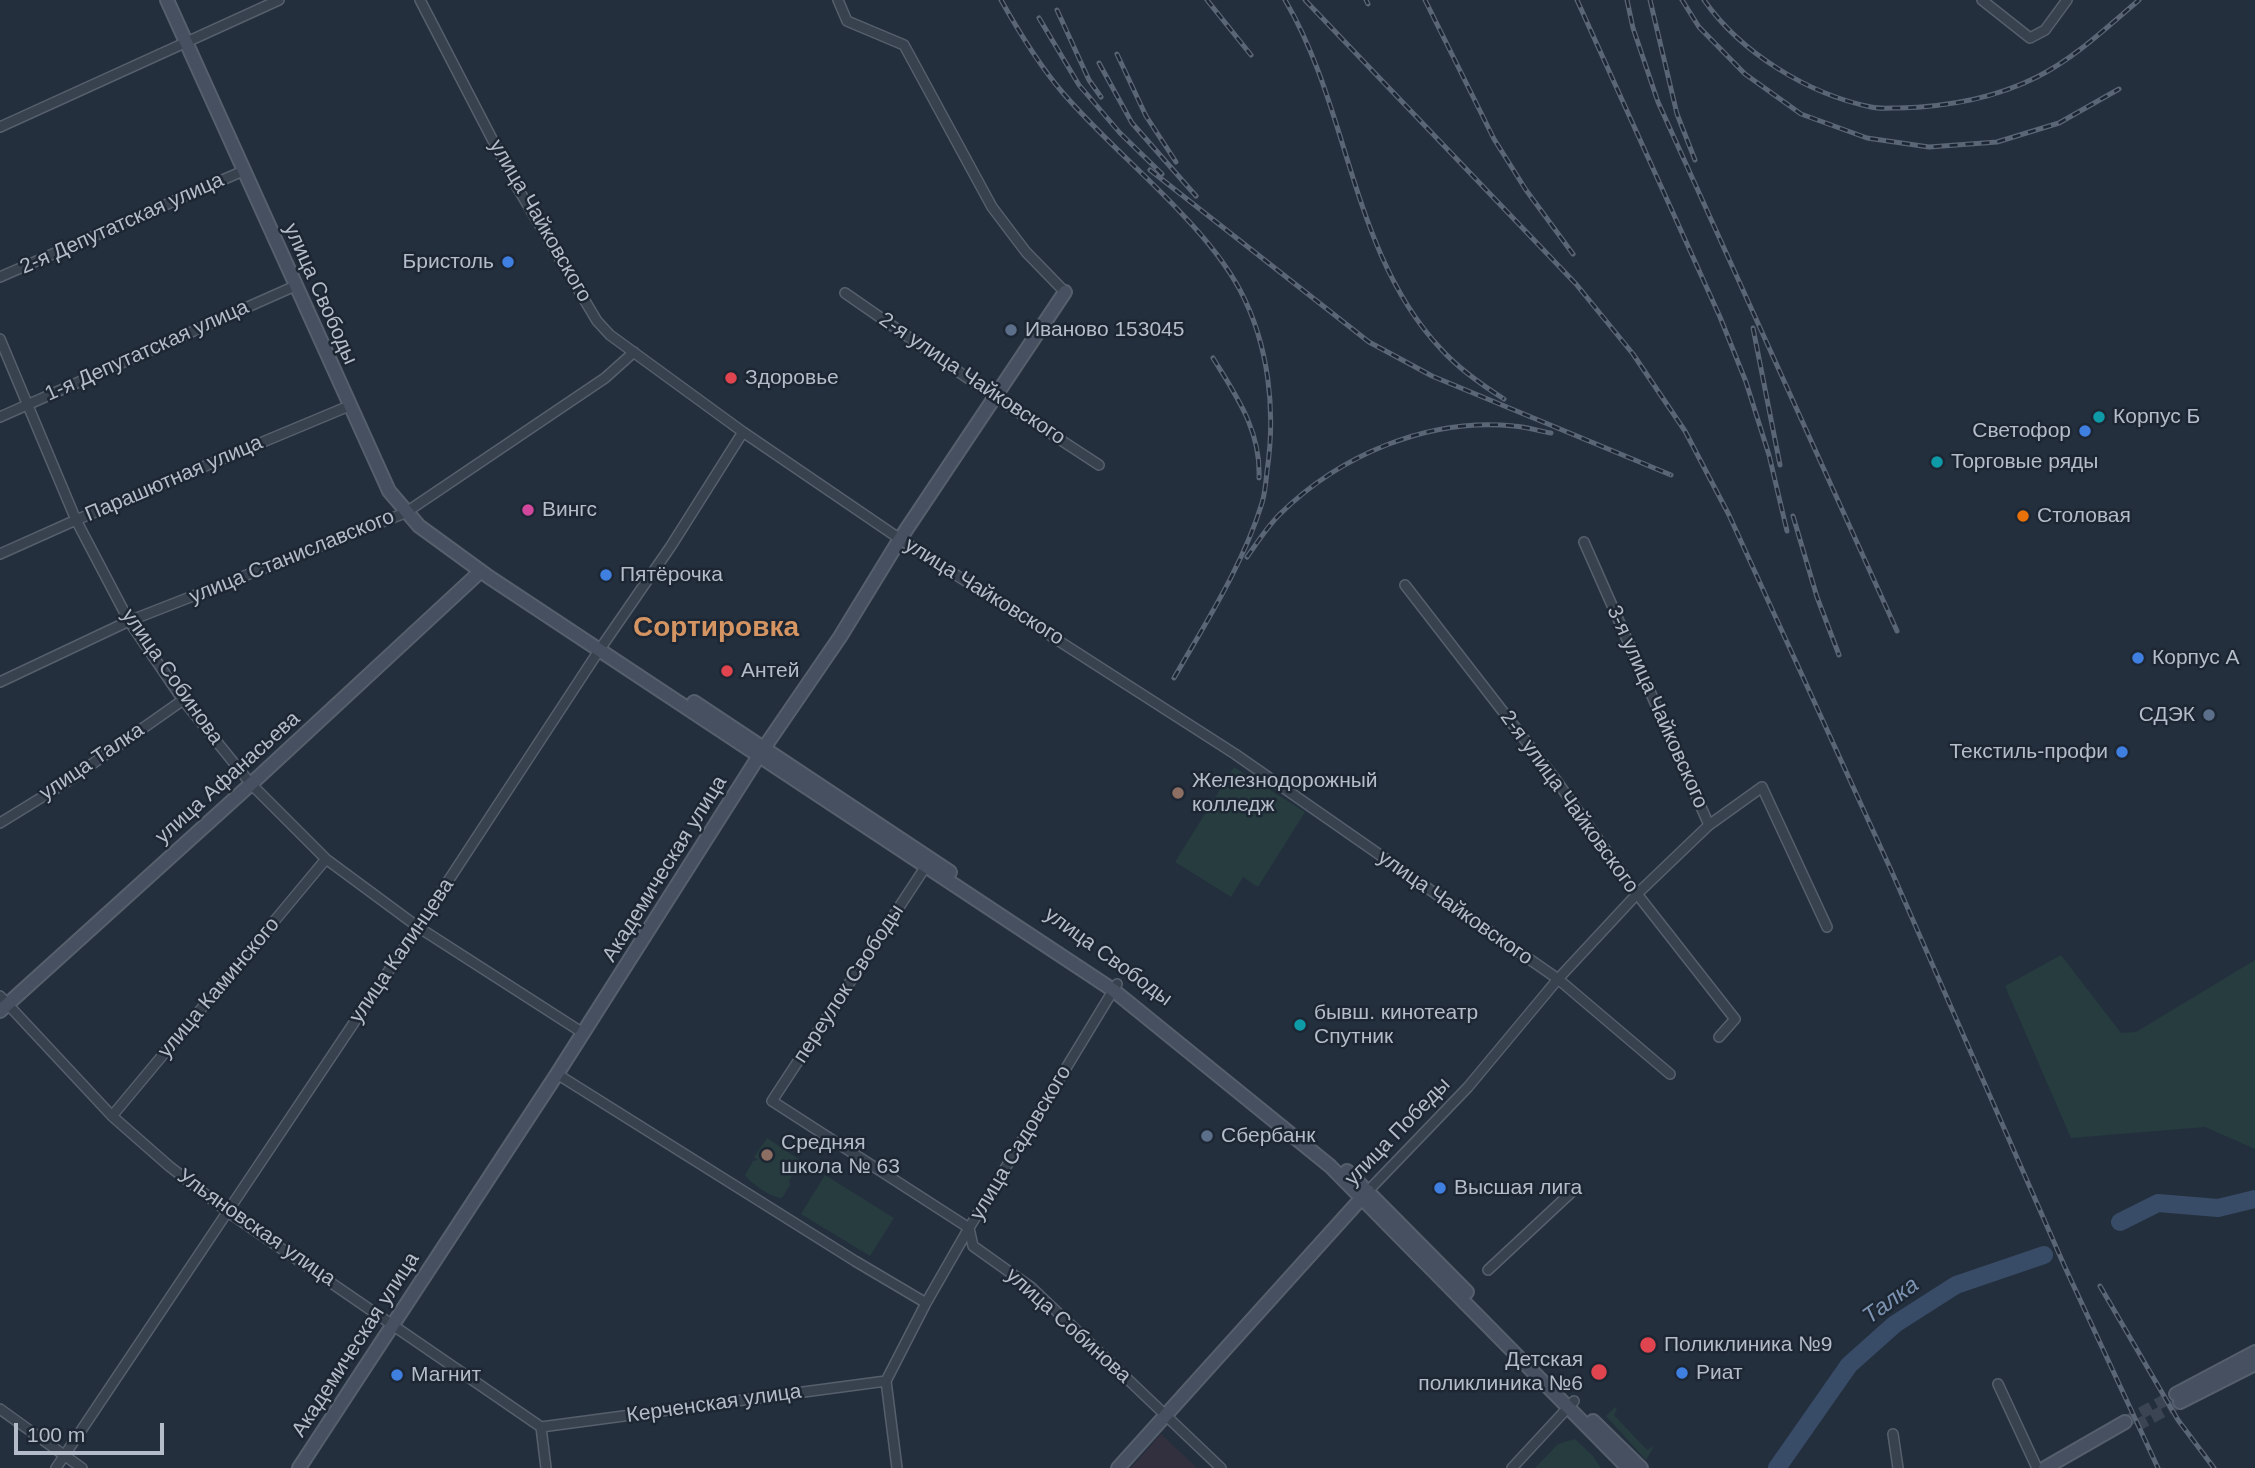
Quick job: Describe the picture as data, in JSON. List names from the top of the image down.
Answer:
{
  "streets": {
    "street": [
      "улица Чайковского",
      "2-я Депутатская улица",
      "улица Свободы",
      "1-я Депутатская улица",
      "2-я улица Чайковского",
      "Парашютная улица",
      "улица Станиславского",
      "улица Собинова",
      "3-я улица Чайковского",
      "улица Талка",
      "улица Афанасьева",
      "Академическая улица",
      "улица Калинцева",
      "переулок Свободы",
      "улица Каминского",
      "улица Победы",
      "улица Садовского",
      "Ульяновская улица",
      "Керченская улица"
    ]
  },
  "crossings": [
    ["улица Чайковского", "улица Станиславского"],
    ["улица Чайковского", "Академическая улица"],
    ["улица Чайковского", "улица Калинцева"],
    ["улица Чайковского", "улица Победы"],
    ["2-я Депутатская улица", "улица Свободы"],
    ["улица Свободы", "1-я Депутатская улица"],
    ["улица Свободы", "Парашютная улица"],
    ["улица Свободы", "улица Станиславского"],
    ["улица Свободы", "улица Афанасьева"],
    ["улица Свободы", "Академическая улица"],
    ["улица Свободы", "улица Калинцева"],
    ["улица Свободы", "переулок Свободы"],
    ["улица Свободы", "улица Победы"],
    ["улица Свободы", "улица Садовского"],
    ["1-я Депутатская улица", "улица Собинова"],
    ["2-я улица Чайковского", "Академическая улица"],
    ["2-я улица Чайковского", "улица Победы"],
    ["Парашютная улица", "улица Собинова"],
    ["улица Станиславского", "улица Собинова"],
    ["улица Собинова", "улица Талка"],
    ["улица Собинова", "улица Афанасьева"],
    ["улица Собинова", "Академическая улица"],
    ["улица Собинова", "улица Калинцева"],
    ["улица Собинова", "переулок Свободы"],
    ["улица Собинова", "улица Каминского"],
    ["улица Собинова", "улица Победы"],
    ["улица Собинова", "улица Садовского"],
    ["3-я улица Чайковского", "улица Победы"],
    ["улица Афанасьева", "Ульяновская улица"],
    ["Академическая улица", "Ульяновская улица"],
    ["улица Калинцева", "Ульяновская улица"],
    ["улица Каминского", "Ульяновская улица"],
    ["улица Садовского", "Керченская улица"],
    ["Ульяновская улица", "Керченская улица"]
  ],
  "districts": ["Сортировка"],
  "water": ["Талка"],
  "places": [
    "Бристоль",
    "Иваново 153045",
    "Здоровье",
    "Корпус Б",
    "Светофор",
    "Торговые ряды",
    "Вингс",
    "Столовая",
    "Пятёрочка",
    "Корпус А",
    "Антей",
    "СДЭК",
    "Текстиль-профи",
    "Железнодорожный колледж",
    "бывш. кинотеатр Спутник",
    "Сбербанк",
    "Средняя школа № 63",
    "Высшая лига",
    "Поликлиника №9",
    "Детская поликлиника №6",
    "Риат",
    "Магнит"
  ],
  "scale_bar": "100 m"
}
